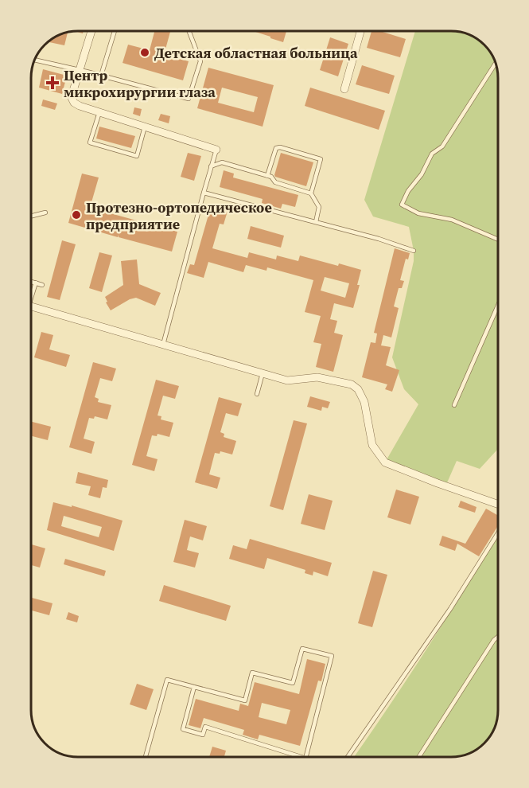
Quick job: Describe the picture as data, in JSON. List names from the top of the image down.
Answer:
{
  "places": {
    "other": ["Детская областная больница", "Протезно-ортопедическое предприятие"],
    "health": ["Центр микрохирургии глаза"]
  }
}
